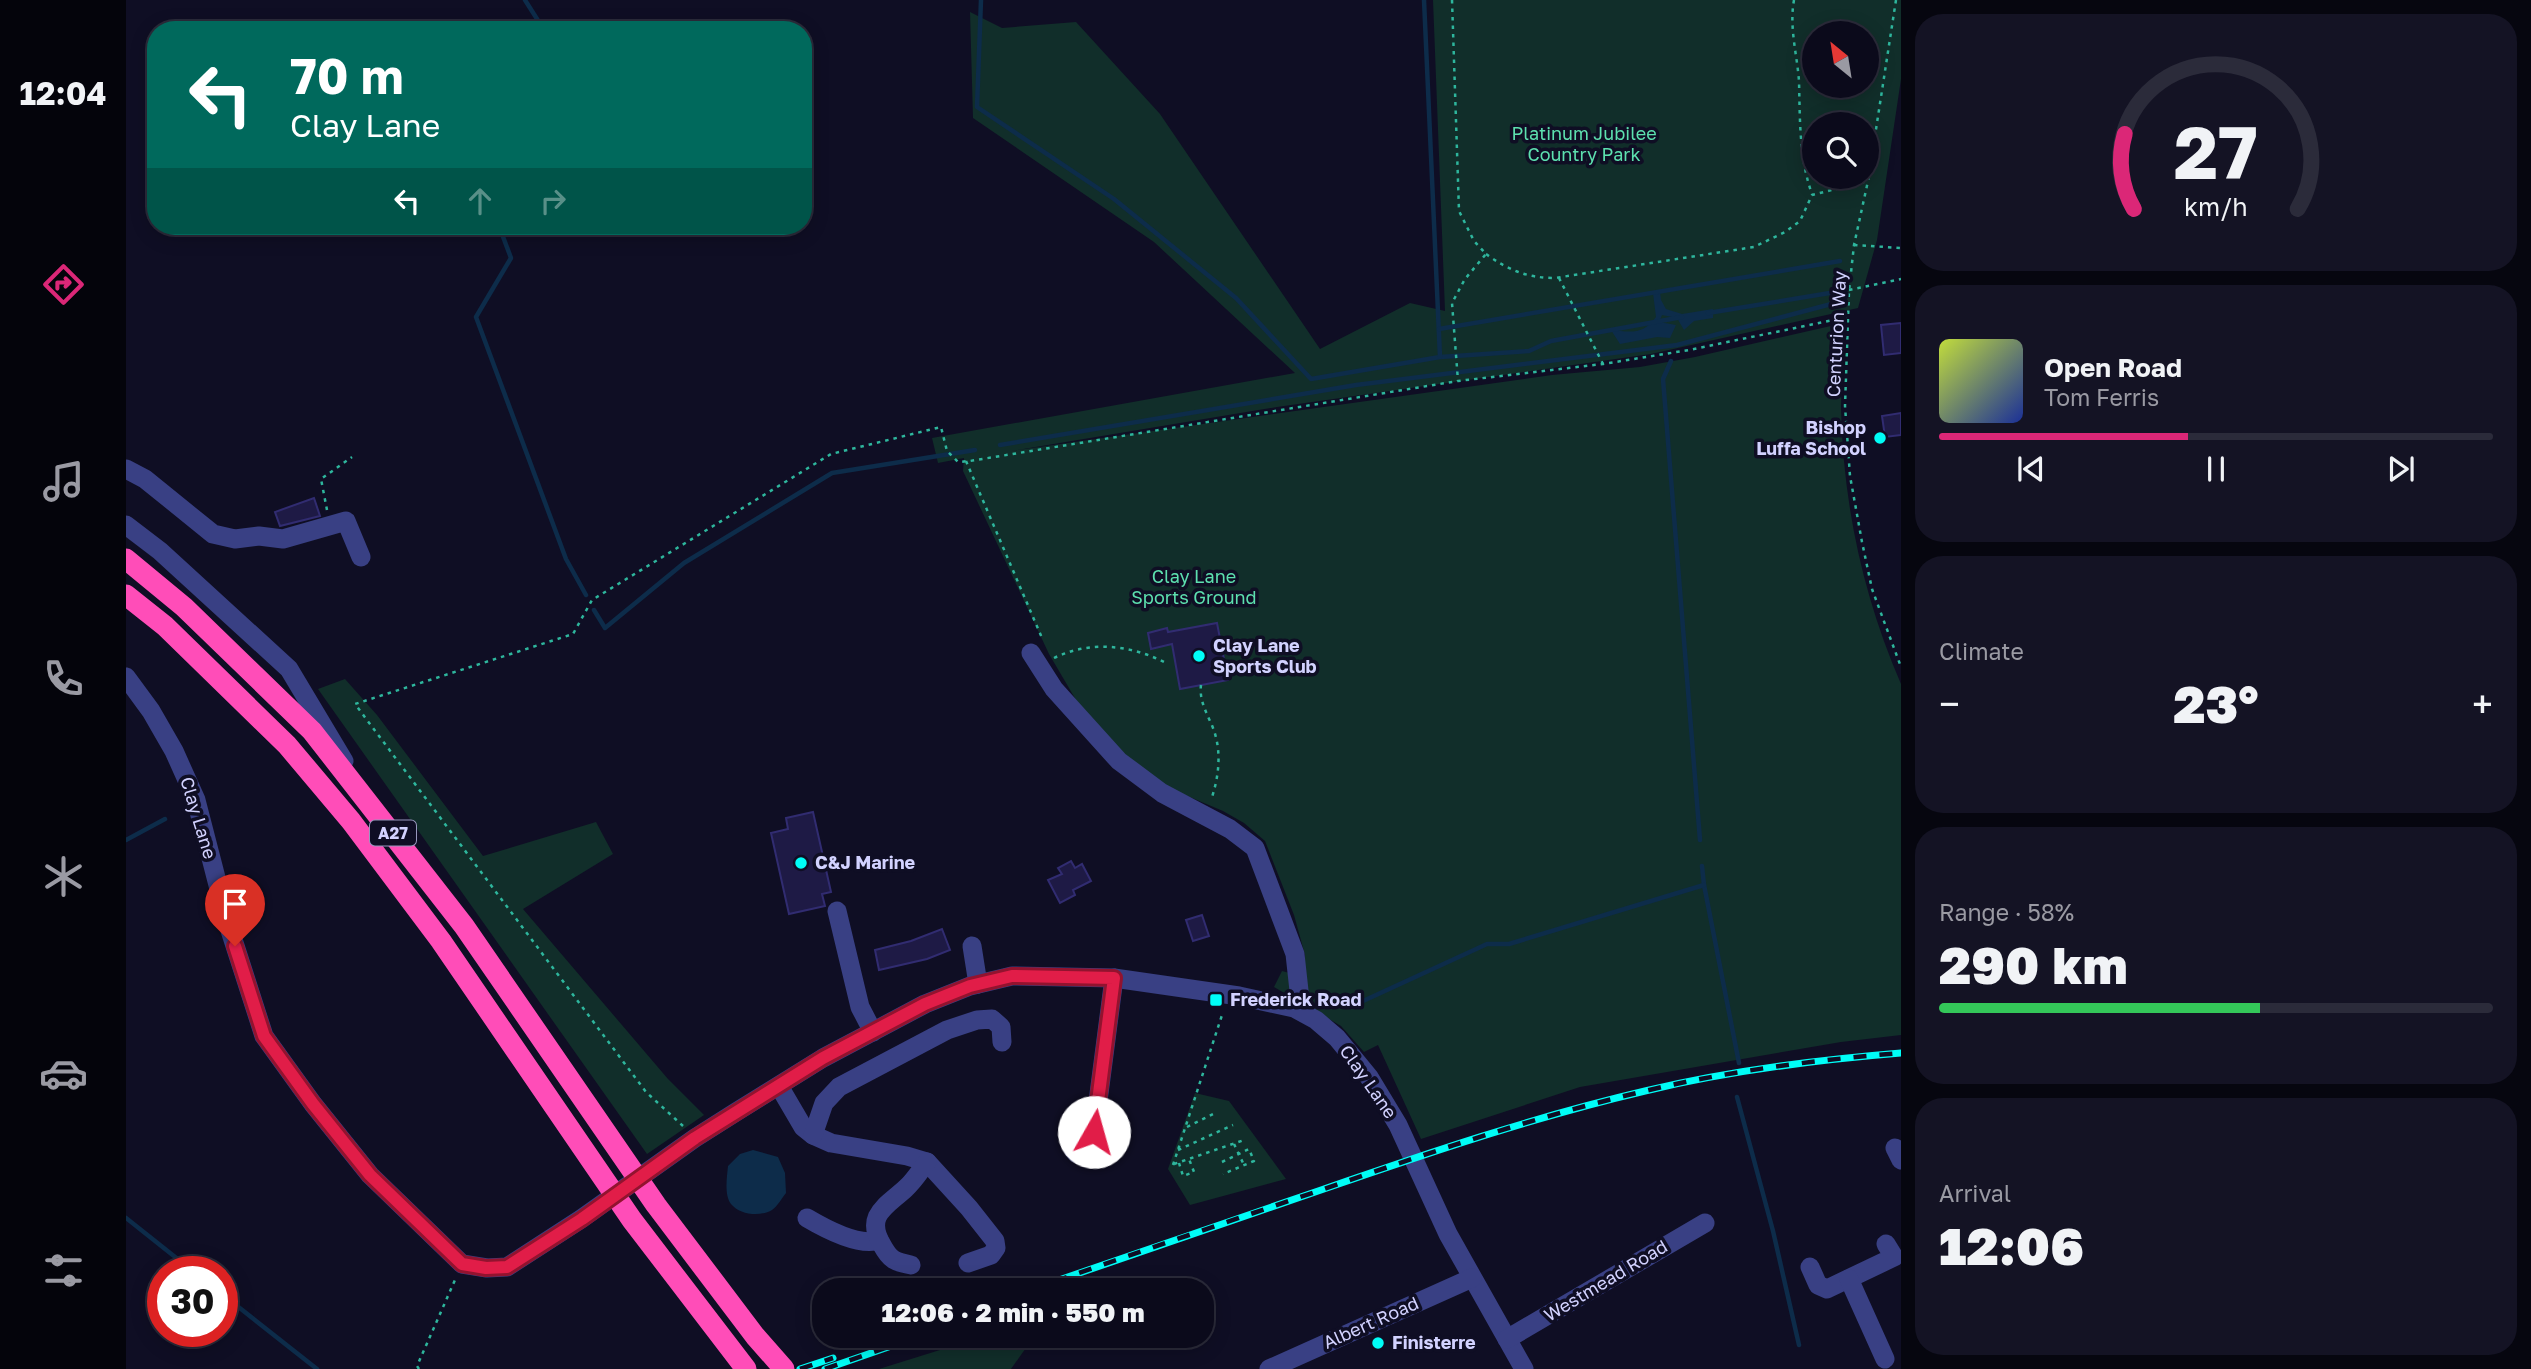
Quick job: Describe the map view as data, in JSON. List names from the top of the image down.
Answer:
{
  "streets": {
    "highway": ["A27"],
    "street": ["Clay Lane", "Westmead Road", "Albert Road"],
    "path": ["Centurion Way"]
  },
  "crossings": [
    ["Clay Lane", "Westmead Road"],
    ["Clay Lane", "Albert Road"]
  ],
  "parks": ["Platinum Jubilee Country Park", "Clay Lane Sports Ground"],
  "places": {
    "other": [
      "Bishop Luffa School",
      "Clay Lane Sports Club",
      "C&J Marine",
      "Finisterre"
    ],
    "transit": ["Frederick Road"]
  },
  "north": "top left",
  "page": {
    "tabs": "12:04",
    "turn": ["70 m", "Clay Lane"],
    "song": ["Open Road", "Tom Ferris"],
    "tile": [
      "Climate",
      ["Range · 58%", "290 km"],
      ["Arrival", "12:06"]
    ],
    "heat": ["−", "23°", "+"],
    "limit": "30",
    "trip": "12:06 · 2 min · 550 m",
    "gauge": ["27", "km/h"]
  }
}
